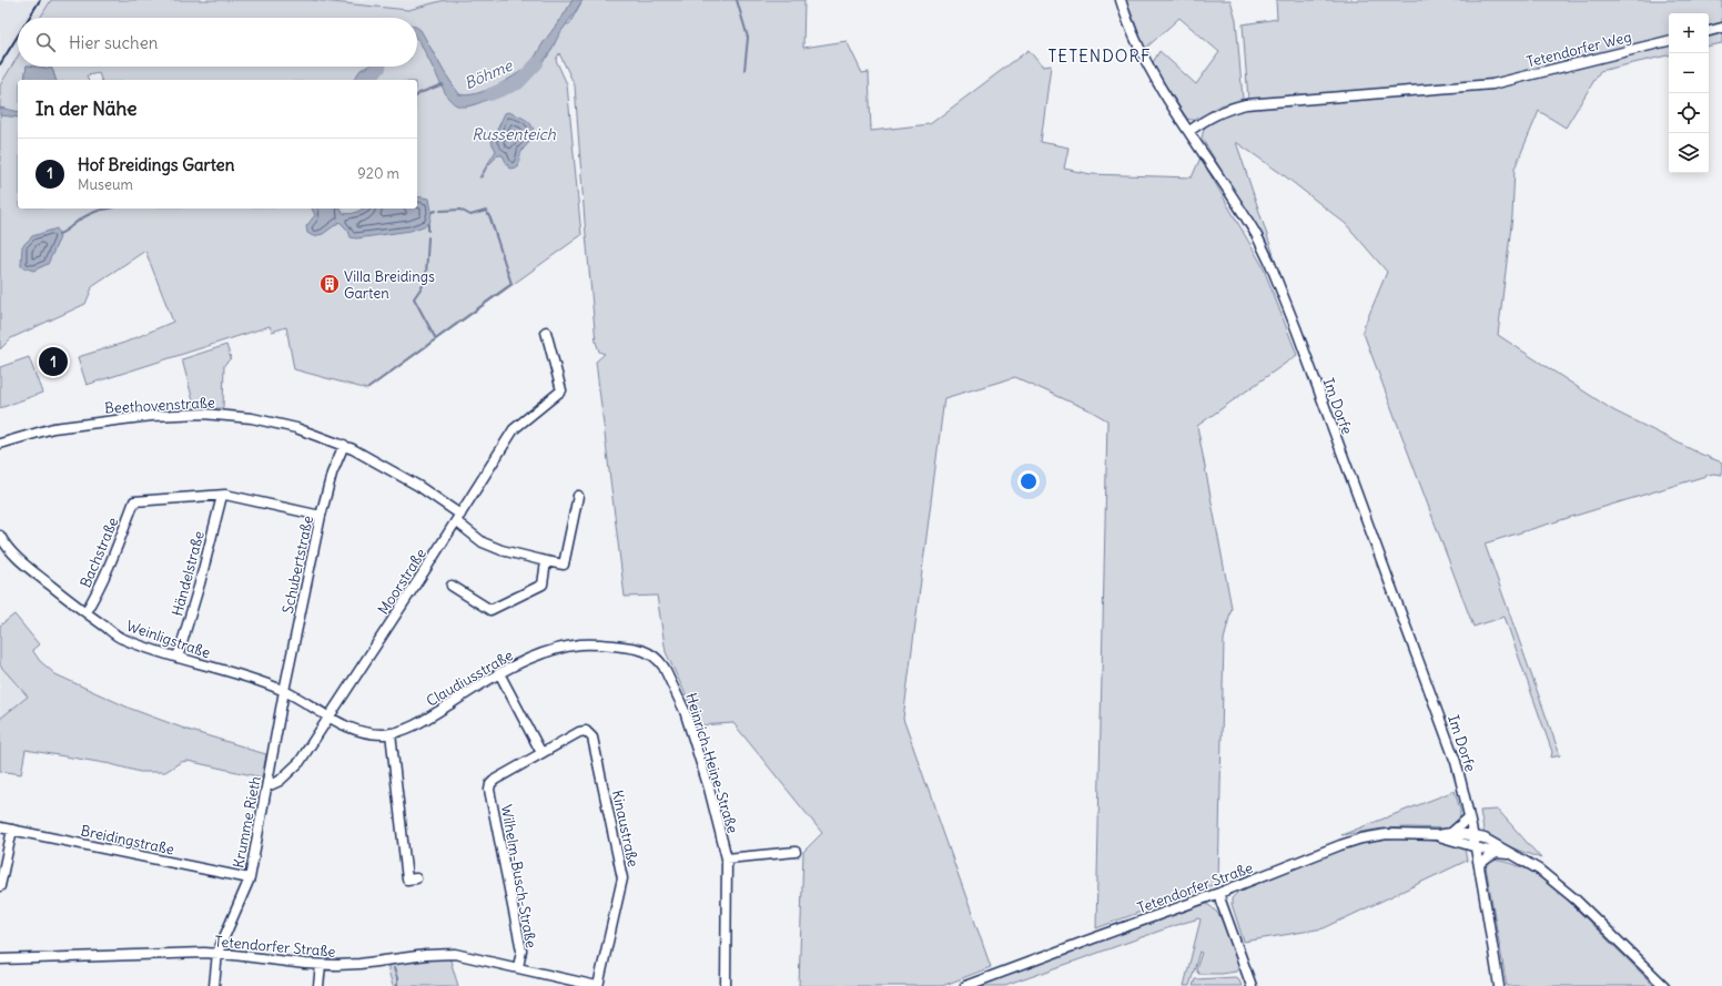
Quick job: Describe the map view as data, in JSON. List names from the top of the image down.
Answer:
{
  "streets": {
    "street": [
      "Tetendorfer Weg",
      "Beethovenstraße",
      "Im Dorfe",
      "Bachstraße",
      "Schubertstraße",
      "Händelstraße",
      "Moorstraße",
      "Weinligstraße",
      "Claudiusstraße",
      "Heinrich-Heine-Straße",
      "Krumme Rieth",
      "Kinaustraße",
      "Breidingstraße",
      "Wilhelm-Busch-Straße",
      "Tetendorfer Straße"
    ]
  },
  "crossings": [
    ["Tetendorfer Weg", "Im Dorfe"],
    ["Beethovenstraße", "Schubertstraße"],
    ["Beethovenstraße", "Moorstraße"],
    ["Im Dorfe", "Tetendorfer Straße"],
    ["Bachstraße", "Händelstraße"],
    ["Bachstraße", "Weinligstraße"],
    ["Schubertstraße", "Weinligstraße"],
    ["Schubertstraße", "Krumme Rieth"],
    ["Händelstraße", "Weinligstraße"],
    ["Moorstraße", "Weinligstraße"],
    ["Moorstraße", "Claudiusstraße"],
    ["Moorstraße", "Krumme Rieth"],
    ["Weinligstraße", "Claudiusstraße"],
    ["Weinligstraße", "Krumme Rieth"],
    ["Claudiusstraße", "Heinrich-Heine-Straße"],
    ["Krumme Rieth", "Breidingstraße"],
    ["Krumme Rieth", "Tetendorfer Straße"],
    ["Kinaustraße", "Wilhelm-Busch-Straße"],
    ["Kinaustraße", "Tetendorfer Straße"],
    ["Wilhelm-Busch-Straße", "Tetendorfer Straße"]
  ],
  "districts": ["TETENDORF"],
  "water": ["Böhme", "Russenteich"],
  "places": {
    "building": ["Villa Breidings Garten"]
  },
  "page": {
    "map_buttons": ["+", "−"],
    "search": "Hier suchen",
    "heading": "In der Nähe",
    "list": [
      {
        "mark": "1",
        "name": "Hof Breidings Garten",
        "note": "Museum",
        "value": "920 m"
      }
    ],
    "pins": "1"
  }
}
